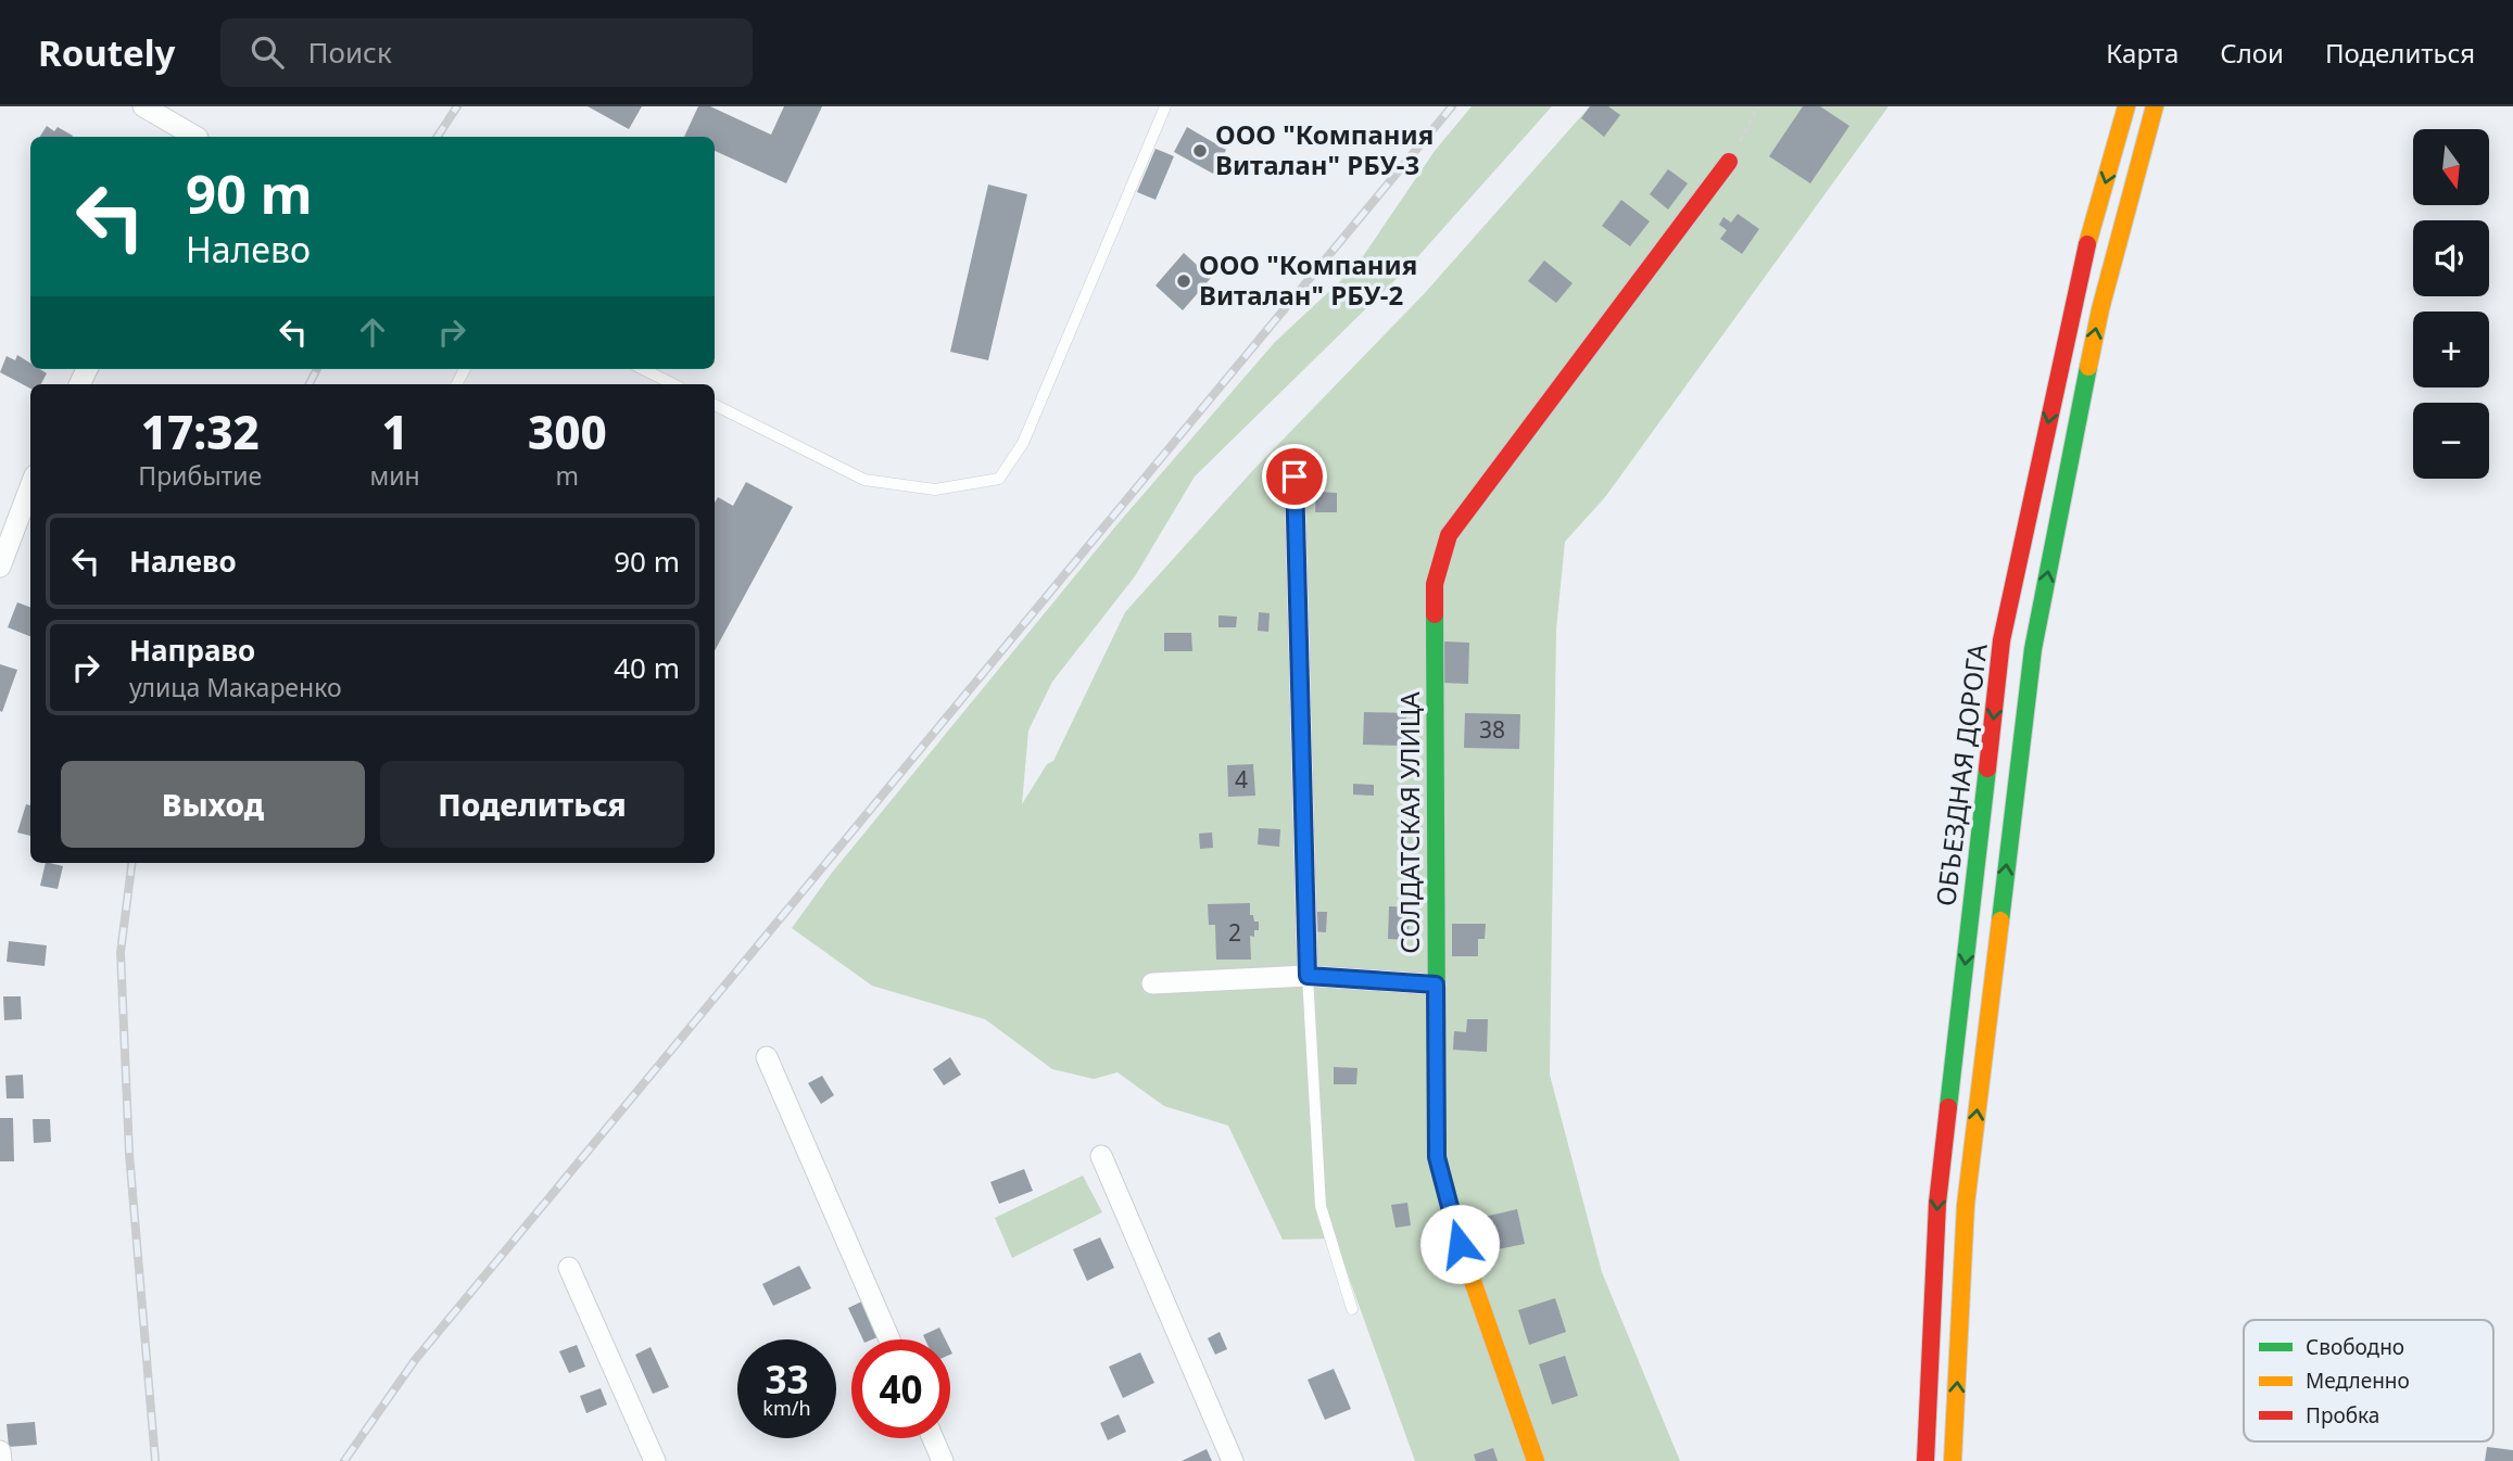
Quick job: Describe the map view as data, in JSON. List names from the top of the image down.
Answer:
{
  "streets": {
    "main road": ["ОБЪЕЗДНАЯ ДОРОГА", "СОЛДАТСКАЯ УЛИЦА"]
  },
  "places": ["ООО \"Компания Виталан\" РБУ-3", "ООО \"Компания Виталан\" РБУ-2"],
  "house_numbers": ["38", "4", "2"],
  "legend": ["Свободно", "Медленно", "Пробка"],
  "north": "bottom",
  "page": {
    "header": "Routely",
    "search": "Поиск",
    "nav": ["Карта", "Слои", "Поделиться"],
    "map_buttons": ["+", "−"],
    "turn": ["90 m", "Налево"],
    "eta": [
      "17:32",
      "Прибытие",
      "1",
      "мин",
      "300",
      "m"
    ],
    "list": [
      {
        "name": "Налево",
        "value": "90 m"
      },
      {
        "name": "Направо",
        "note": "улица Макаренко",
        "value": "40 m"
      }
    ],
    "buttons": ["Выход", "Поделиться"],
    "speed": "33 km/h",
    "limit": "40"
  }
}
